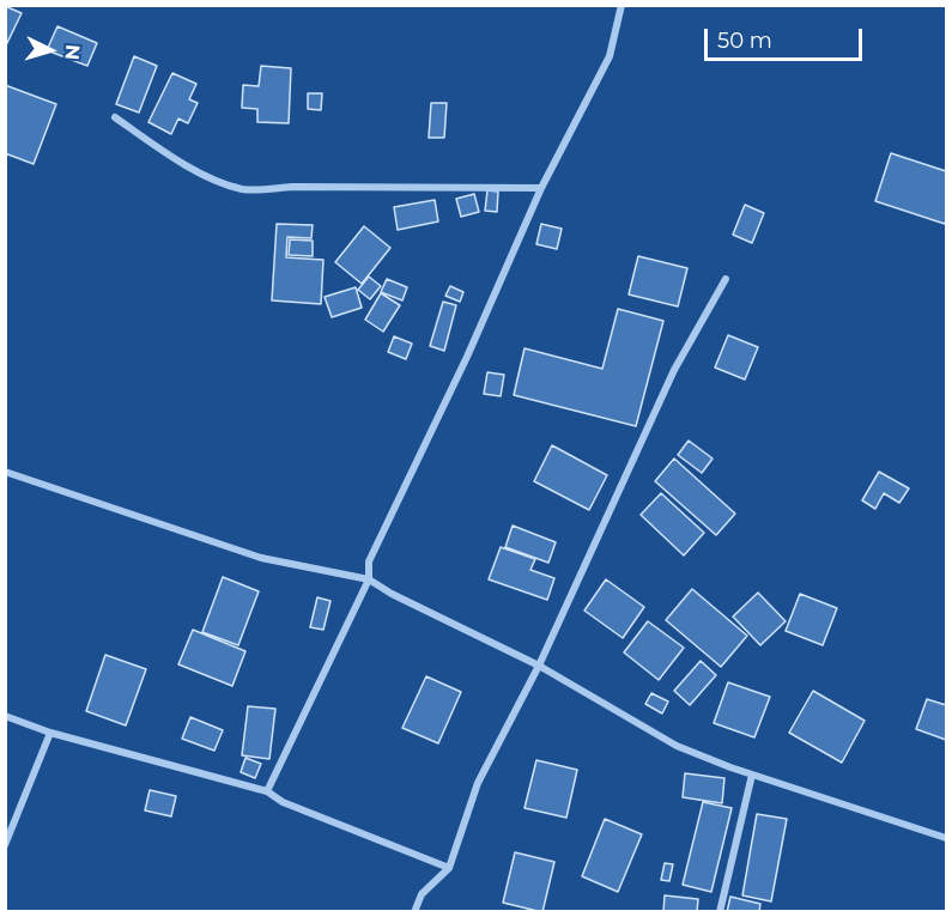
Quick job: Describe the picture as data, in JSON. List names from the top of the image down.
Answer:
{
  "scale_bar": "50 m",
  "north": "right"
}
